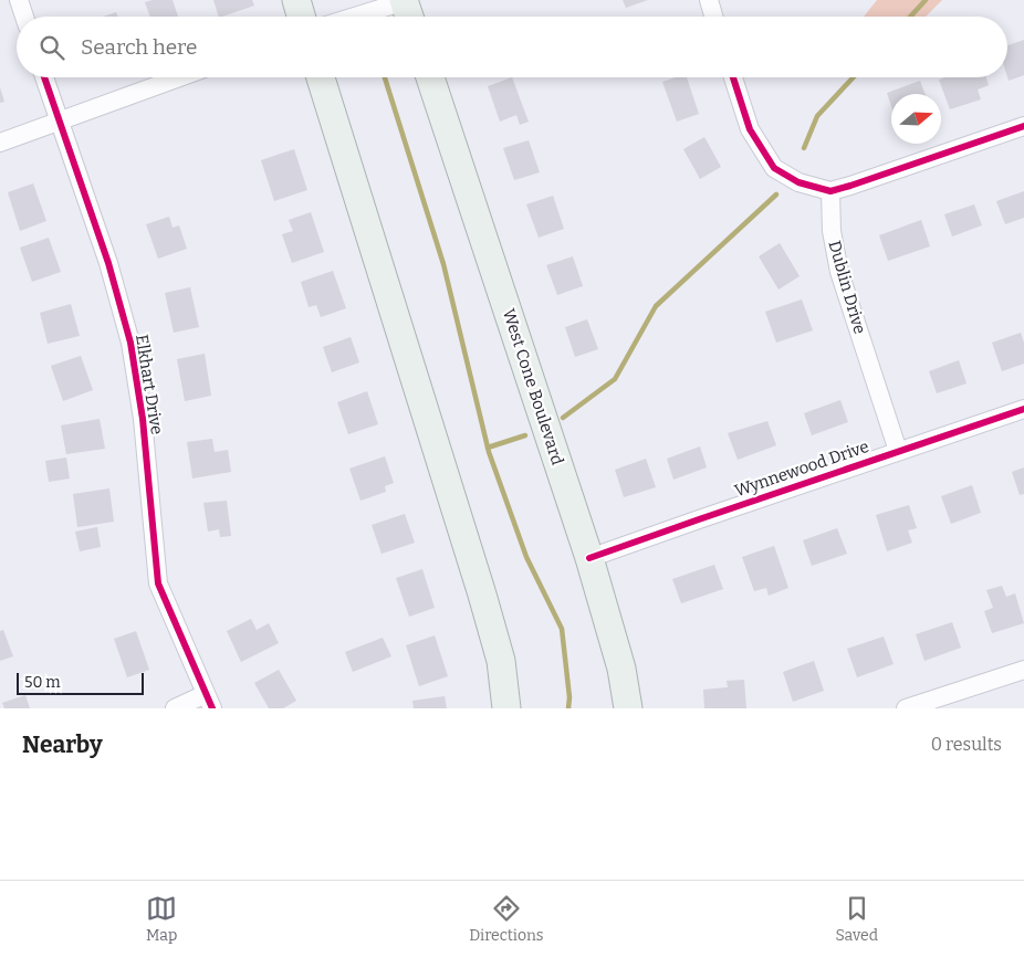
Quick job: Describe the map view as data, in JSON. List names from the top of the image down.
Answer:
{
  "streets": {
    "main road": ["West Cone Boulevard"],
    "street": ["Dublin Drive", "Elkhart Drive", "Wynnewood Drive"]
  },
  "crossings": [
    ["Dublin Drive", "Wynnewood Drive"],
    ["West Cone Boulevard", "Wynnewood Drive"]
  ],
  "scale_bar": "50 m",
  "north": "right",
  "page": {
    "search": "Search here",
    "scale": "50 m",
    "heading": ["Nearby", "0 results"],
    "nav": ["Map", "Directions", "Saved"]
  }
}
